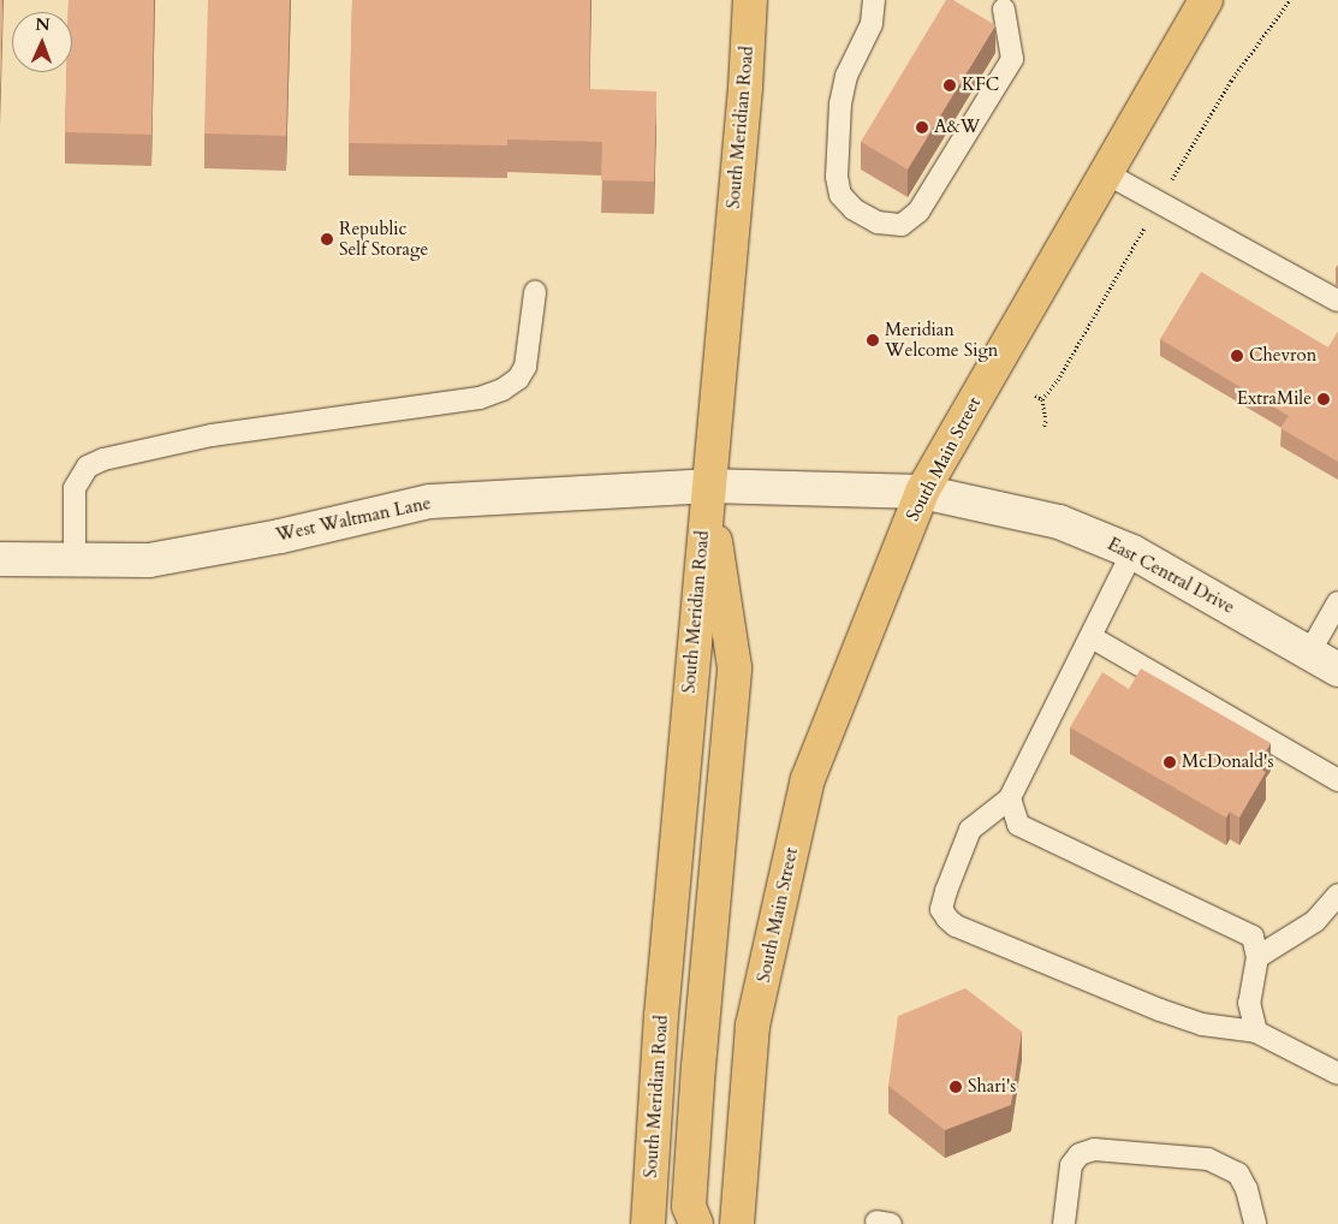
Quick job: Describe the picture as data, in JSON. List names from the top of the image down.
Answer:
{
  "streets": {
    "main road": ["South Meridian Road", "South Main Street"],
    "street": ["West Waltman Lane", "East Central Drive"]
  },
  "crossings": [
    ["South Meridian Road", "West Waltman Lane"],
    ["South Main Street", "West Waltman Lane"],
    ["South Main Street", "East Central Drive"],
    ["West Waltman Lane", "East Central Drive"]
  ],
  "places": [
    "KFC",
    "A&W",
    "Republic Self Storage",
    "Meridian Welcome Sign",
    "Chevron",
    "ExtraMile",
    "McDonald's",
    "Shari's"
  ],
  "north": "top"
}
